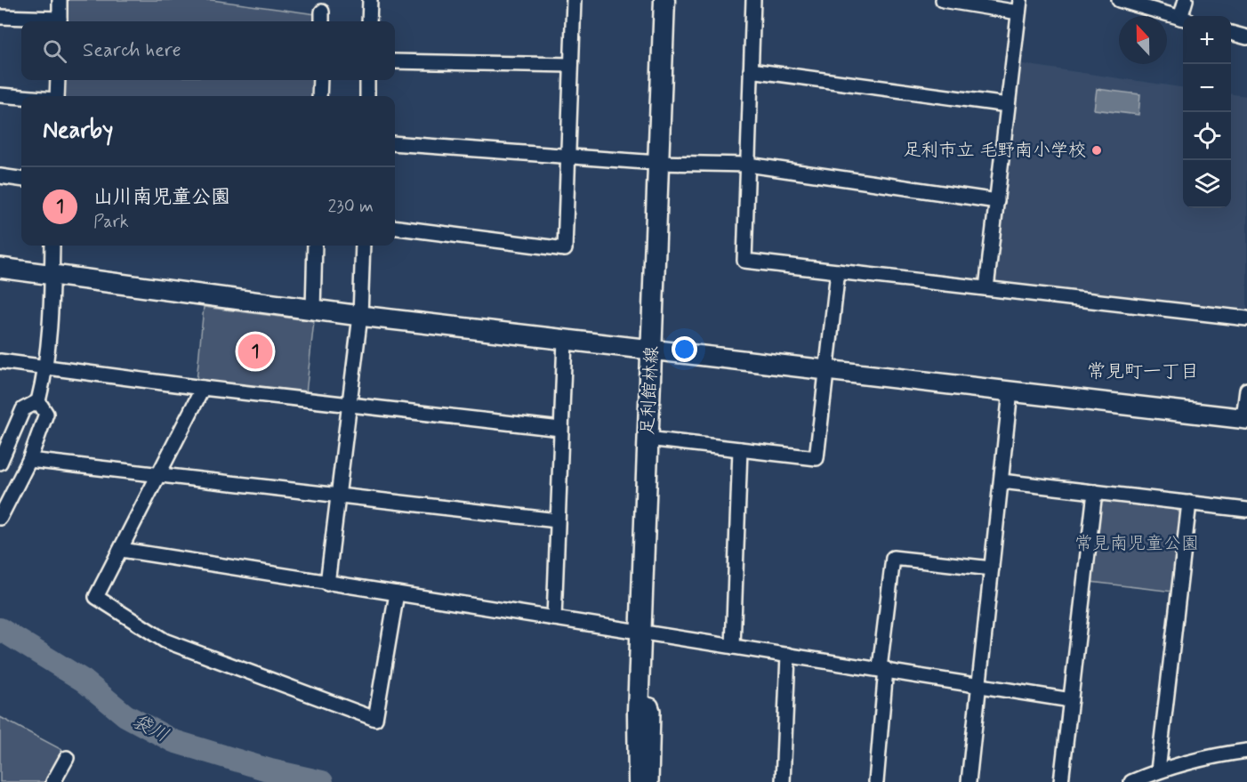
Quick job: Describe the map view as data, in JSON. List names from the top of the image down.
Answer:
{
  "streets": {
    "main road": ["足利館林線"]
  },
  "districts": ["常見町一丁目"],
  "water": ["袋川"],
  "parks": ["常見南児童公園"],
  "places": ["足利市立 毛野南小学校"],
  "north": "top",
  "page": {
    "map_buttons": ["+", "−"],
    "search": "Search here",
    "heading": "Nearby",
    "list": [
      {
        "mark": "1",
        "name": "山川南児童公園",
        "note": "Park",
        "value": "230 m"
      }
    ],
    "pins": "1"
  }
}
